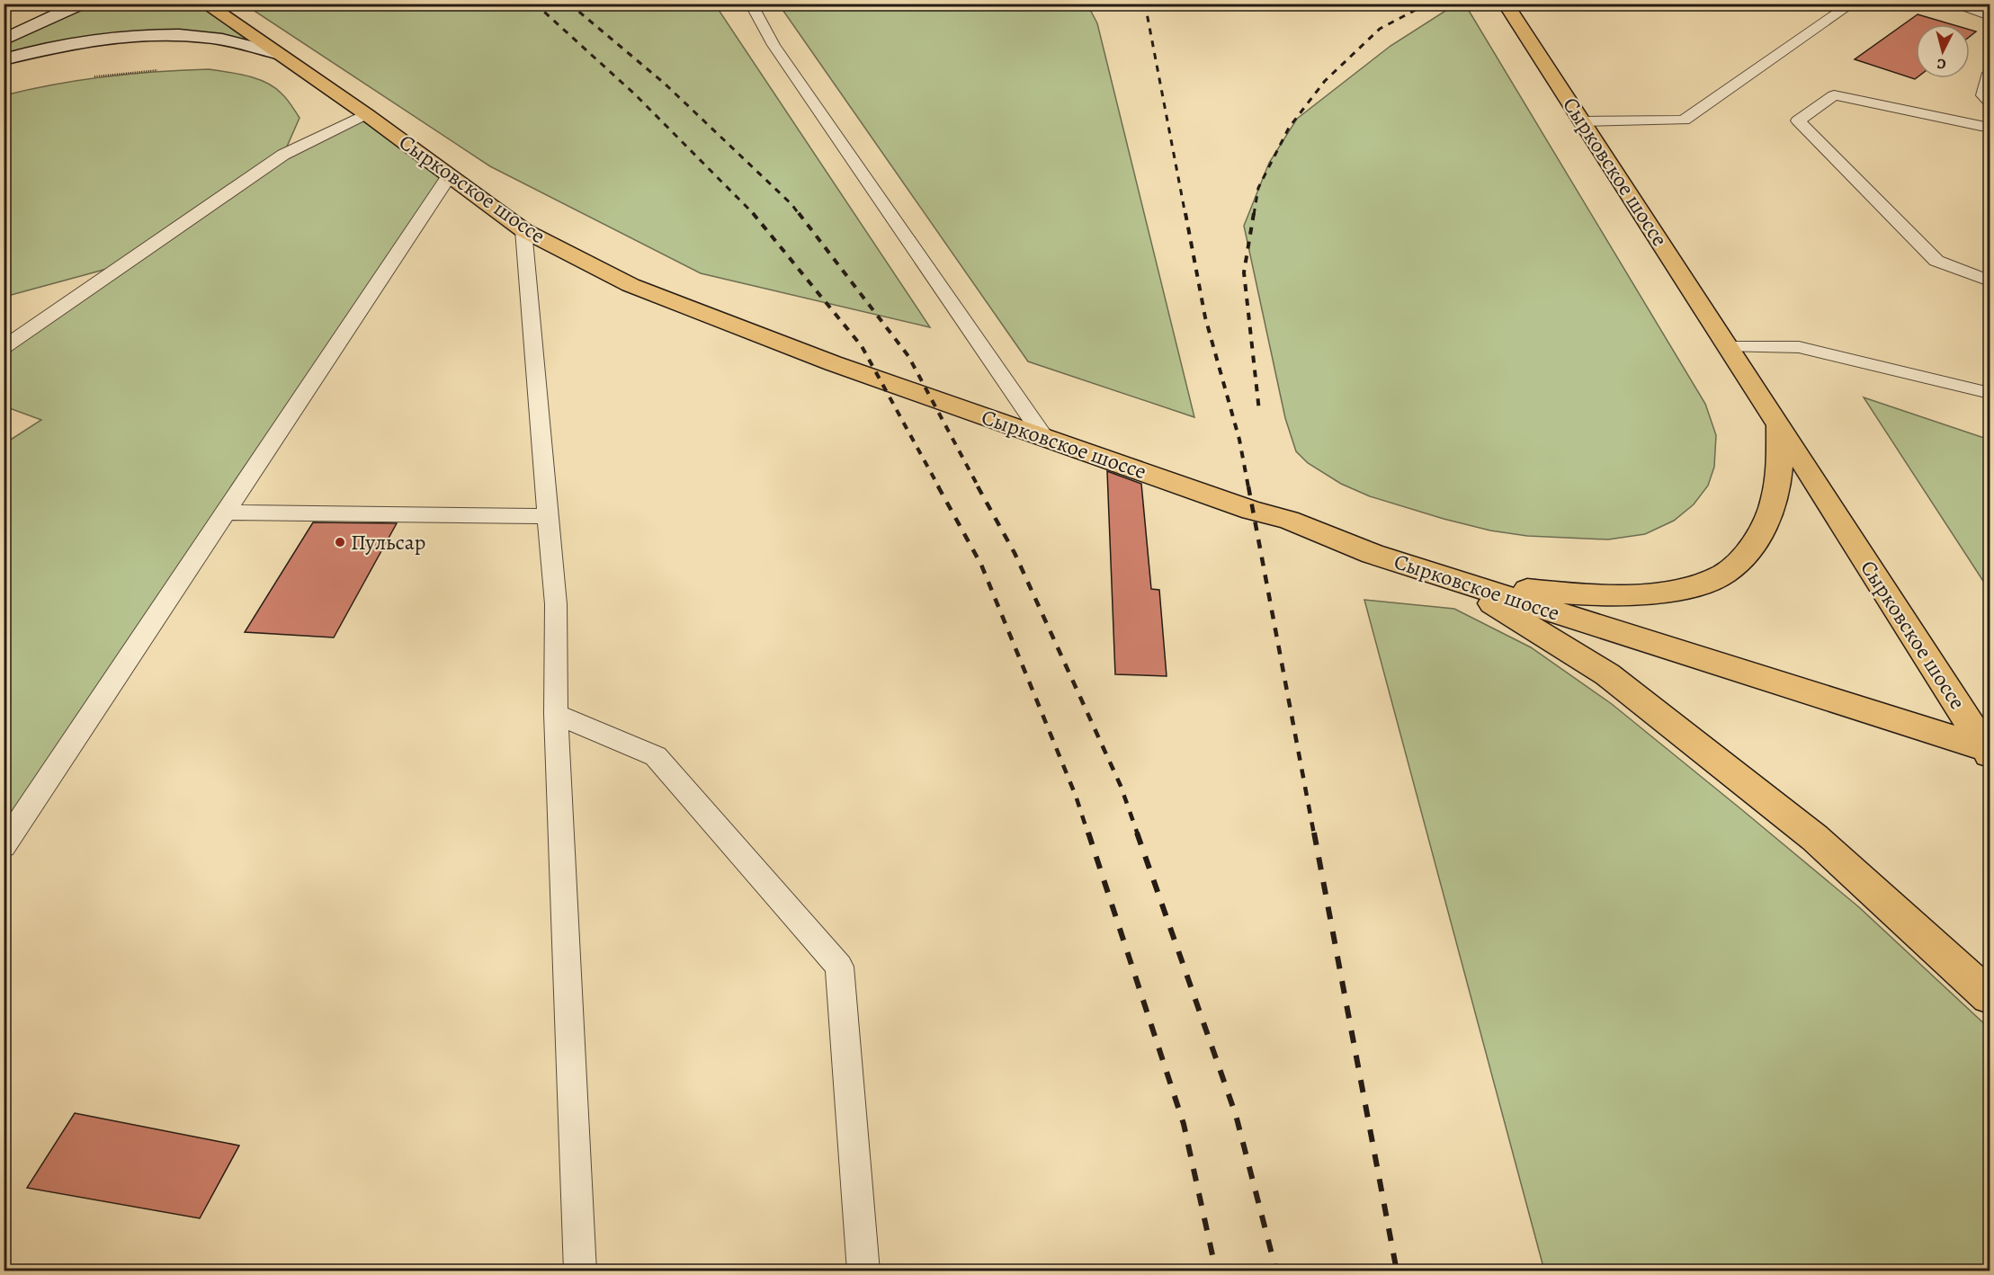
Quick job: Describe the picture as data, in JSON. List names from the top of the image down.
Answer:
{
  "streets": {
    "main road": ["Сырковское шоссе"]
  },
  "places": ["Пульсар"],
  "north": "bottom"
}
